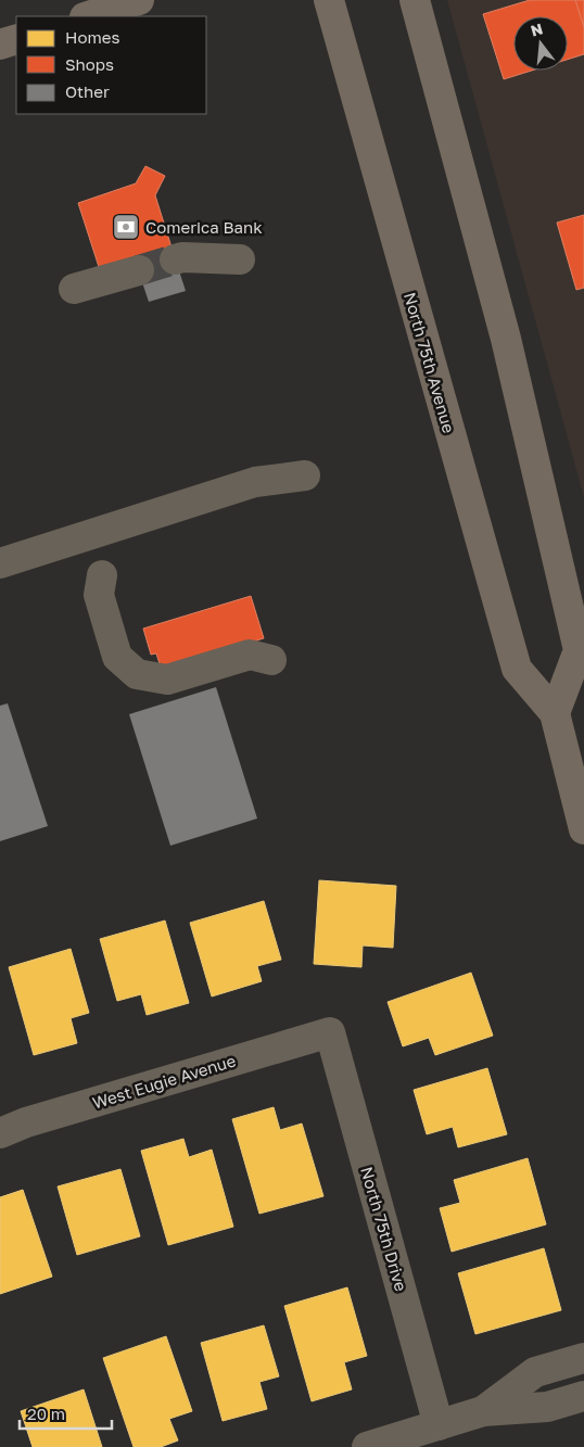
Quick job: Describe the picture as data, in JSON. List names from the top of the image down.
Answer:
{
  "streets": {
    "main road": ["North 75th Avenue"],
    "street": ["West Eugie Avenue", "North 75th Drive"]
  },
  "crossings": [
    ["West Eugie Avenue", "North 75th Drive"]
  ],
  "places": {
    "bank": ["Comerica Bank"]
  },
  "legend": ["Homes", "Shops", "Other"],
  "scale_bar": "20 m",
  "north": "top"
}
